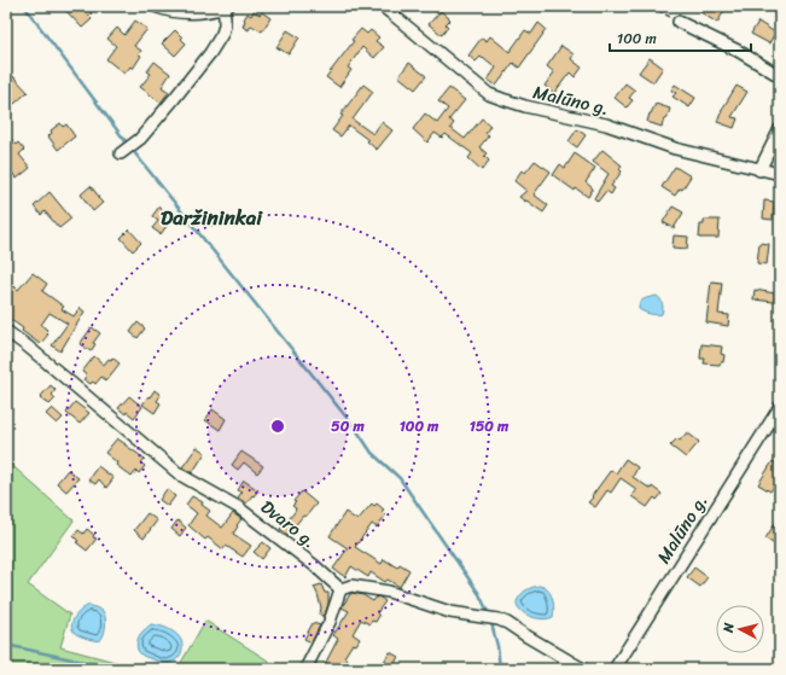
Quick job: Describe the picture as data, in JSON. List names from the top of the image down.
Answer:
{
  "streets": {
    "street": ["Malūno g.", "Dvaro g."]
  },
  "districts": ["Daržininkai"],
  "scale_bar": "100 m",
  "north": "left",
  "rings": ["50 m", "100 m", "150 m"]
}
